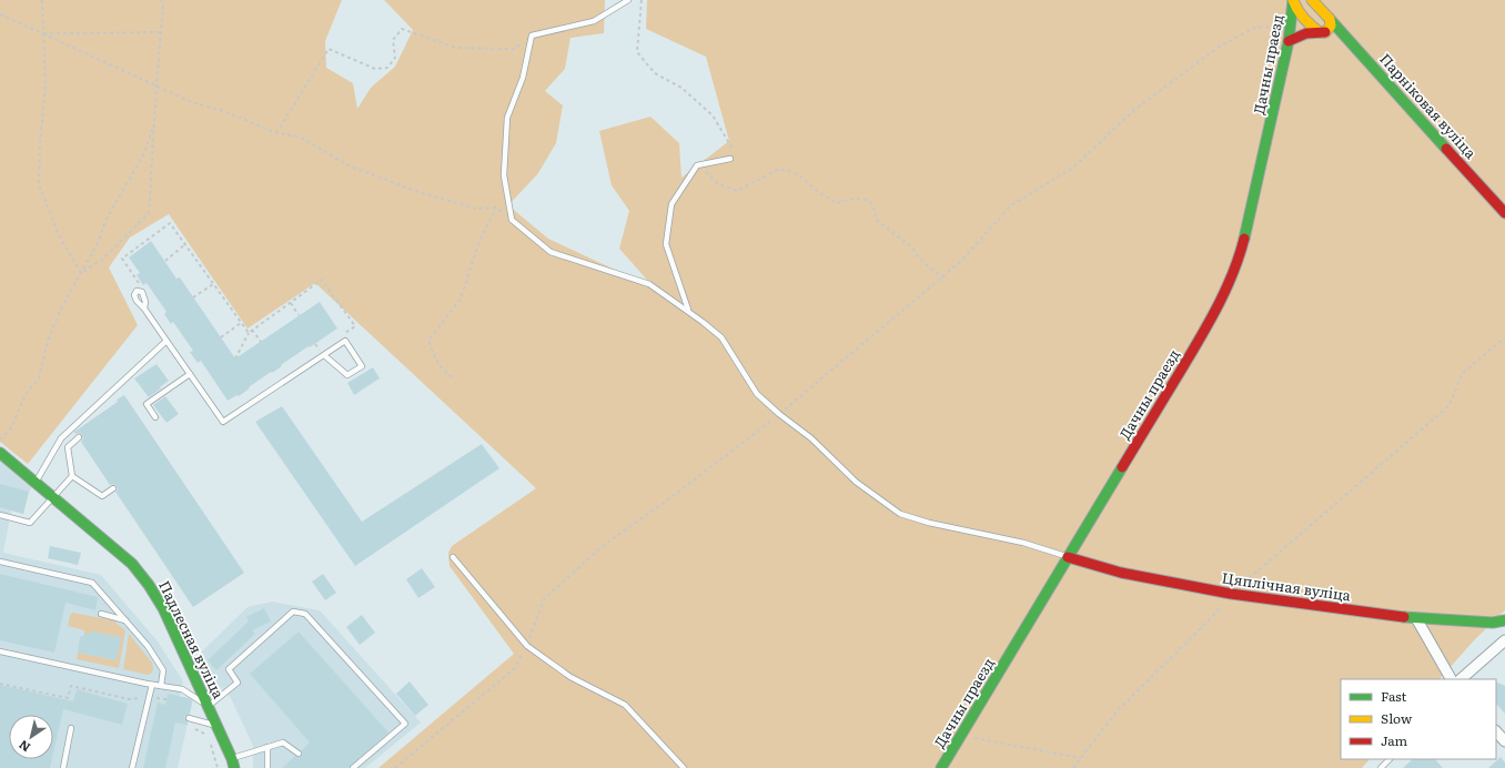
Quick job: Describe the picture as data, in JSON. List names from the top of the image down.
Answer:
{
  "streets": {
    "street": [
      "Дачны праезд",
      "Парніковая вуліца",
      "Цяплічная вуліца",
      "Падлесная вуліца"
    ]
  },
  "crossings": [
    ["Дачны праезд", "Цяплічная вуліца"]
  ],
  "legend": ["Fast", "Slow", "Jam"],
  "north": "bottom left"
}
